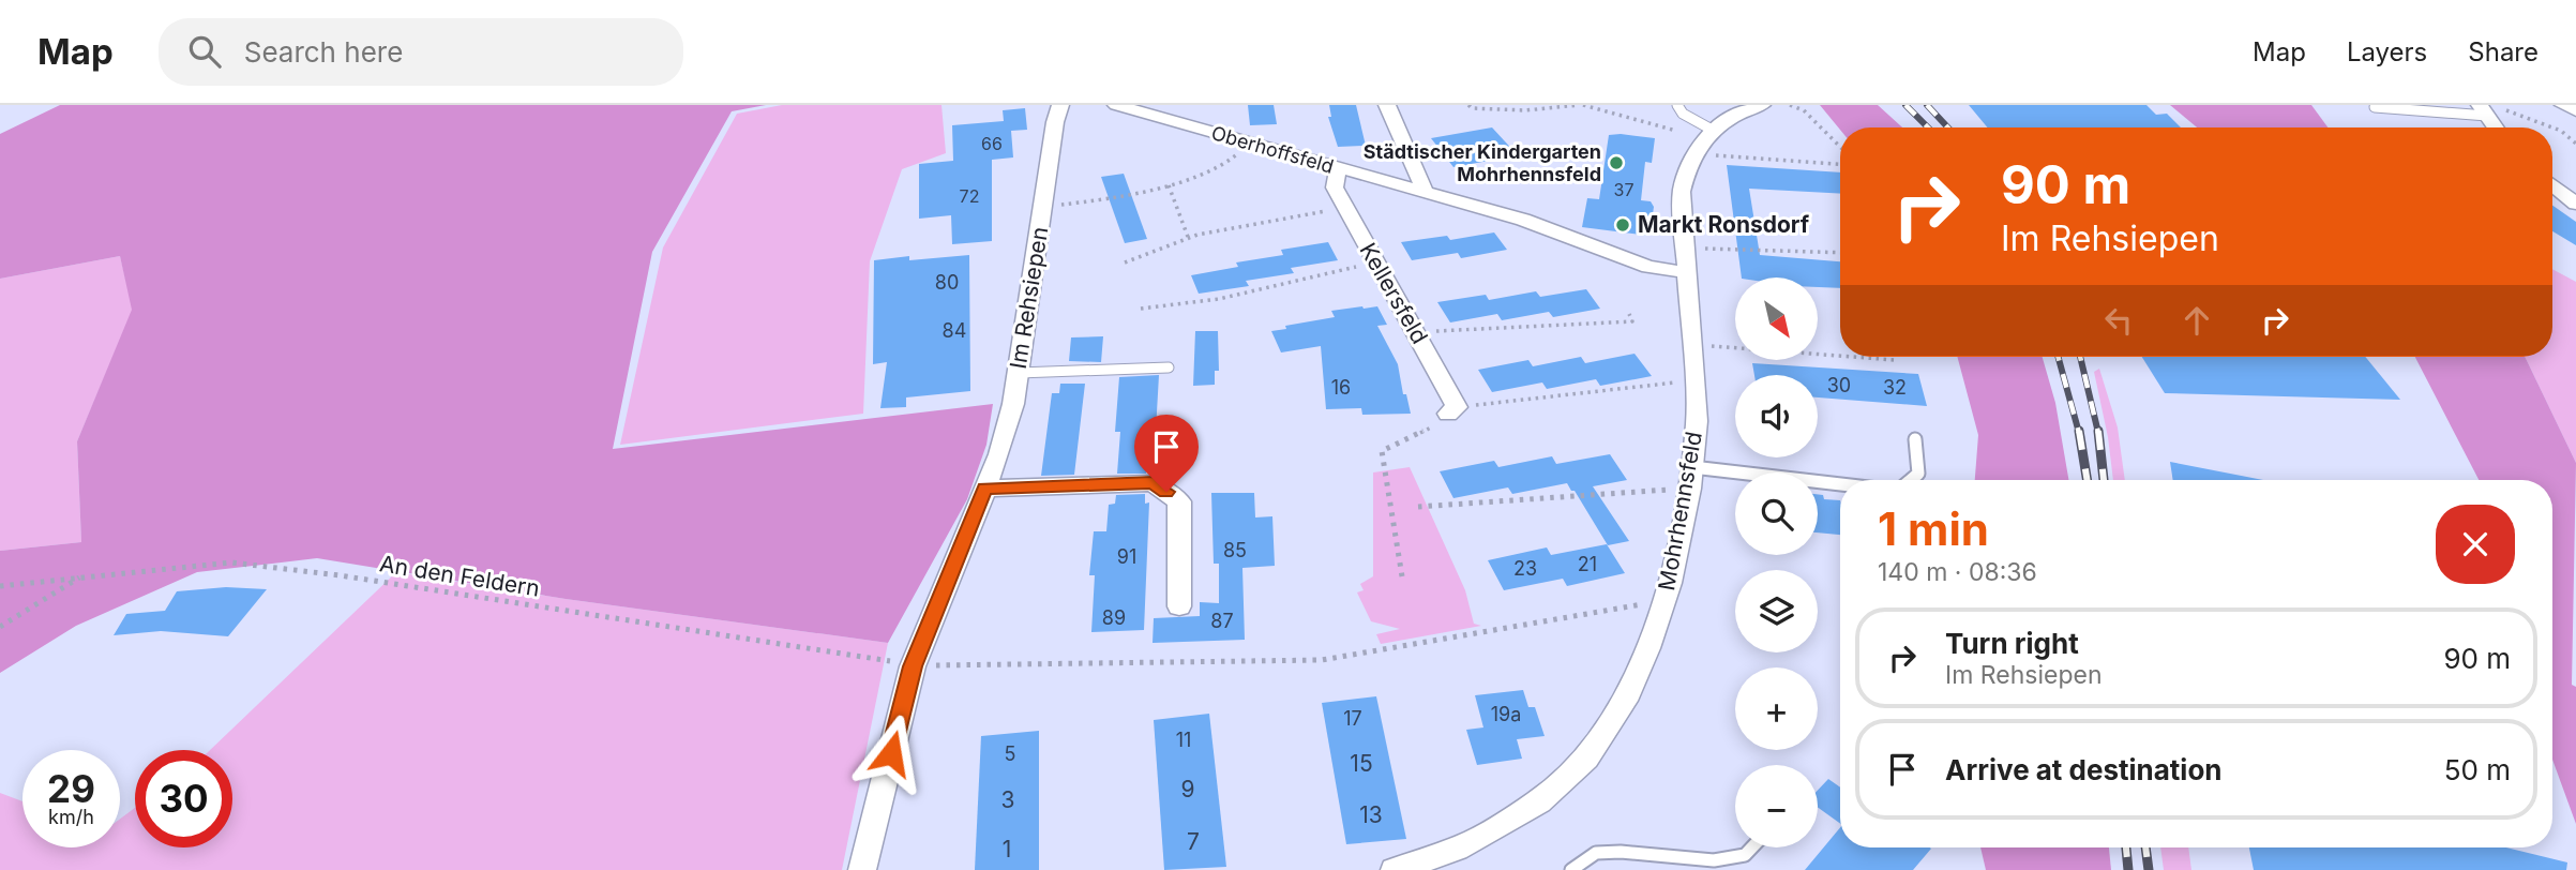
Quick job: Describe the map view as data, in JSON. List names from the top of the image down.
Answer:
{
  "streets": {
    "street": [
      "Oberhoffsfeld",
      "Kellersfeld",
      "Im Rehsiepen",
      "Mohrhennsfeld"
    ],
    "path": ["An den Feldern"]
  },
  "crossings": [
    ["Oberhoffsfeld", "Kellersfeld"],
    ["Oberhoffsfeld", "Mohrhennsfeld"],
    ["Im Rehsiepen", "An den Feldern"],
    ["Mohrhennsfeld", "An den Feldern"]
  ],
  "places": ["Städtischer Kindergarten Mohrhennsfeld", "Markt Ronsdorf"],
  "house_numbers": [
    "66",
    "37",
    "72",
    "80",
    "84",
    "30",
    "16",
    "32",
    "85",
    "91",
    "21",
    "23",
    "89",
    "87",
    "19a",
    "17",
    "11",
    "5",
    "15",
    "9",
    "3",
    "13",
    "7",
    "1"
  ],
  "north": "bottom right",
  "page": {
    "header": "Map",
    "search": "Search here",
    "nav": ["Map", "Layers", "Share"],
    "turn": ["90 m", "Im Rehsiepen"],
    "map_buttons": ["+", "−"],
    "heading": ["1 min", "140 m · 08:36"],
    "list": [
      {
        "name": "Turn right",
        "note": "Im Rehsiepen",
        "value": "90 m"
      },
      {
        "name": "Arrive at destination",
        "value": "50 m"
      }
    ],
    "speed": "29 km/h",
    "limit": "30"
  }
}
